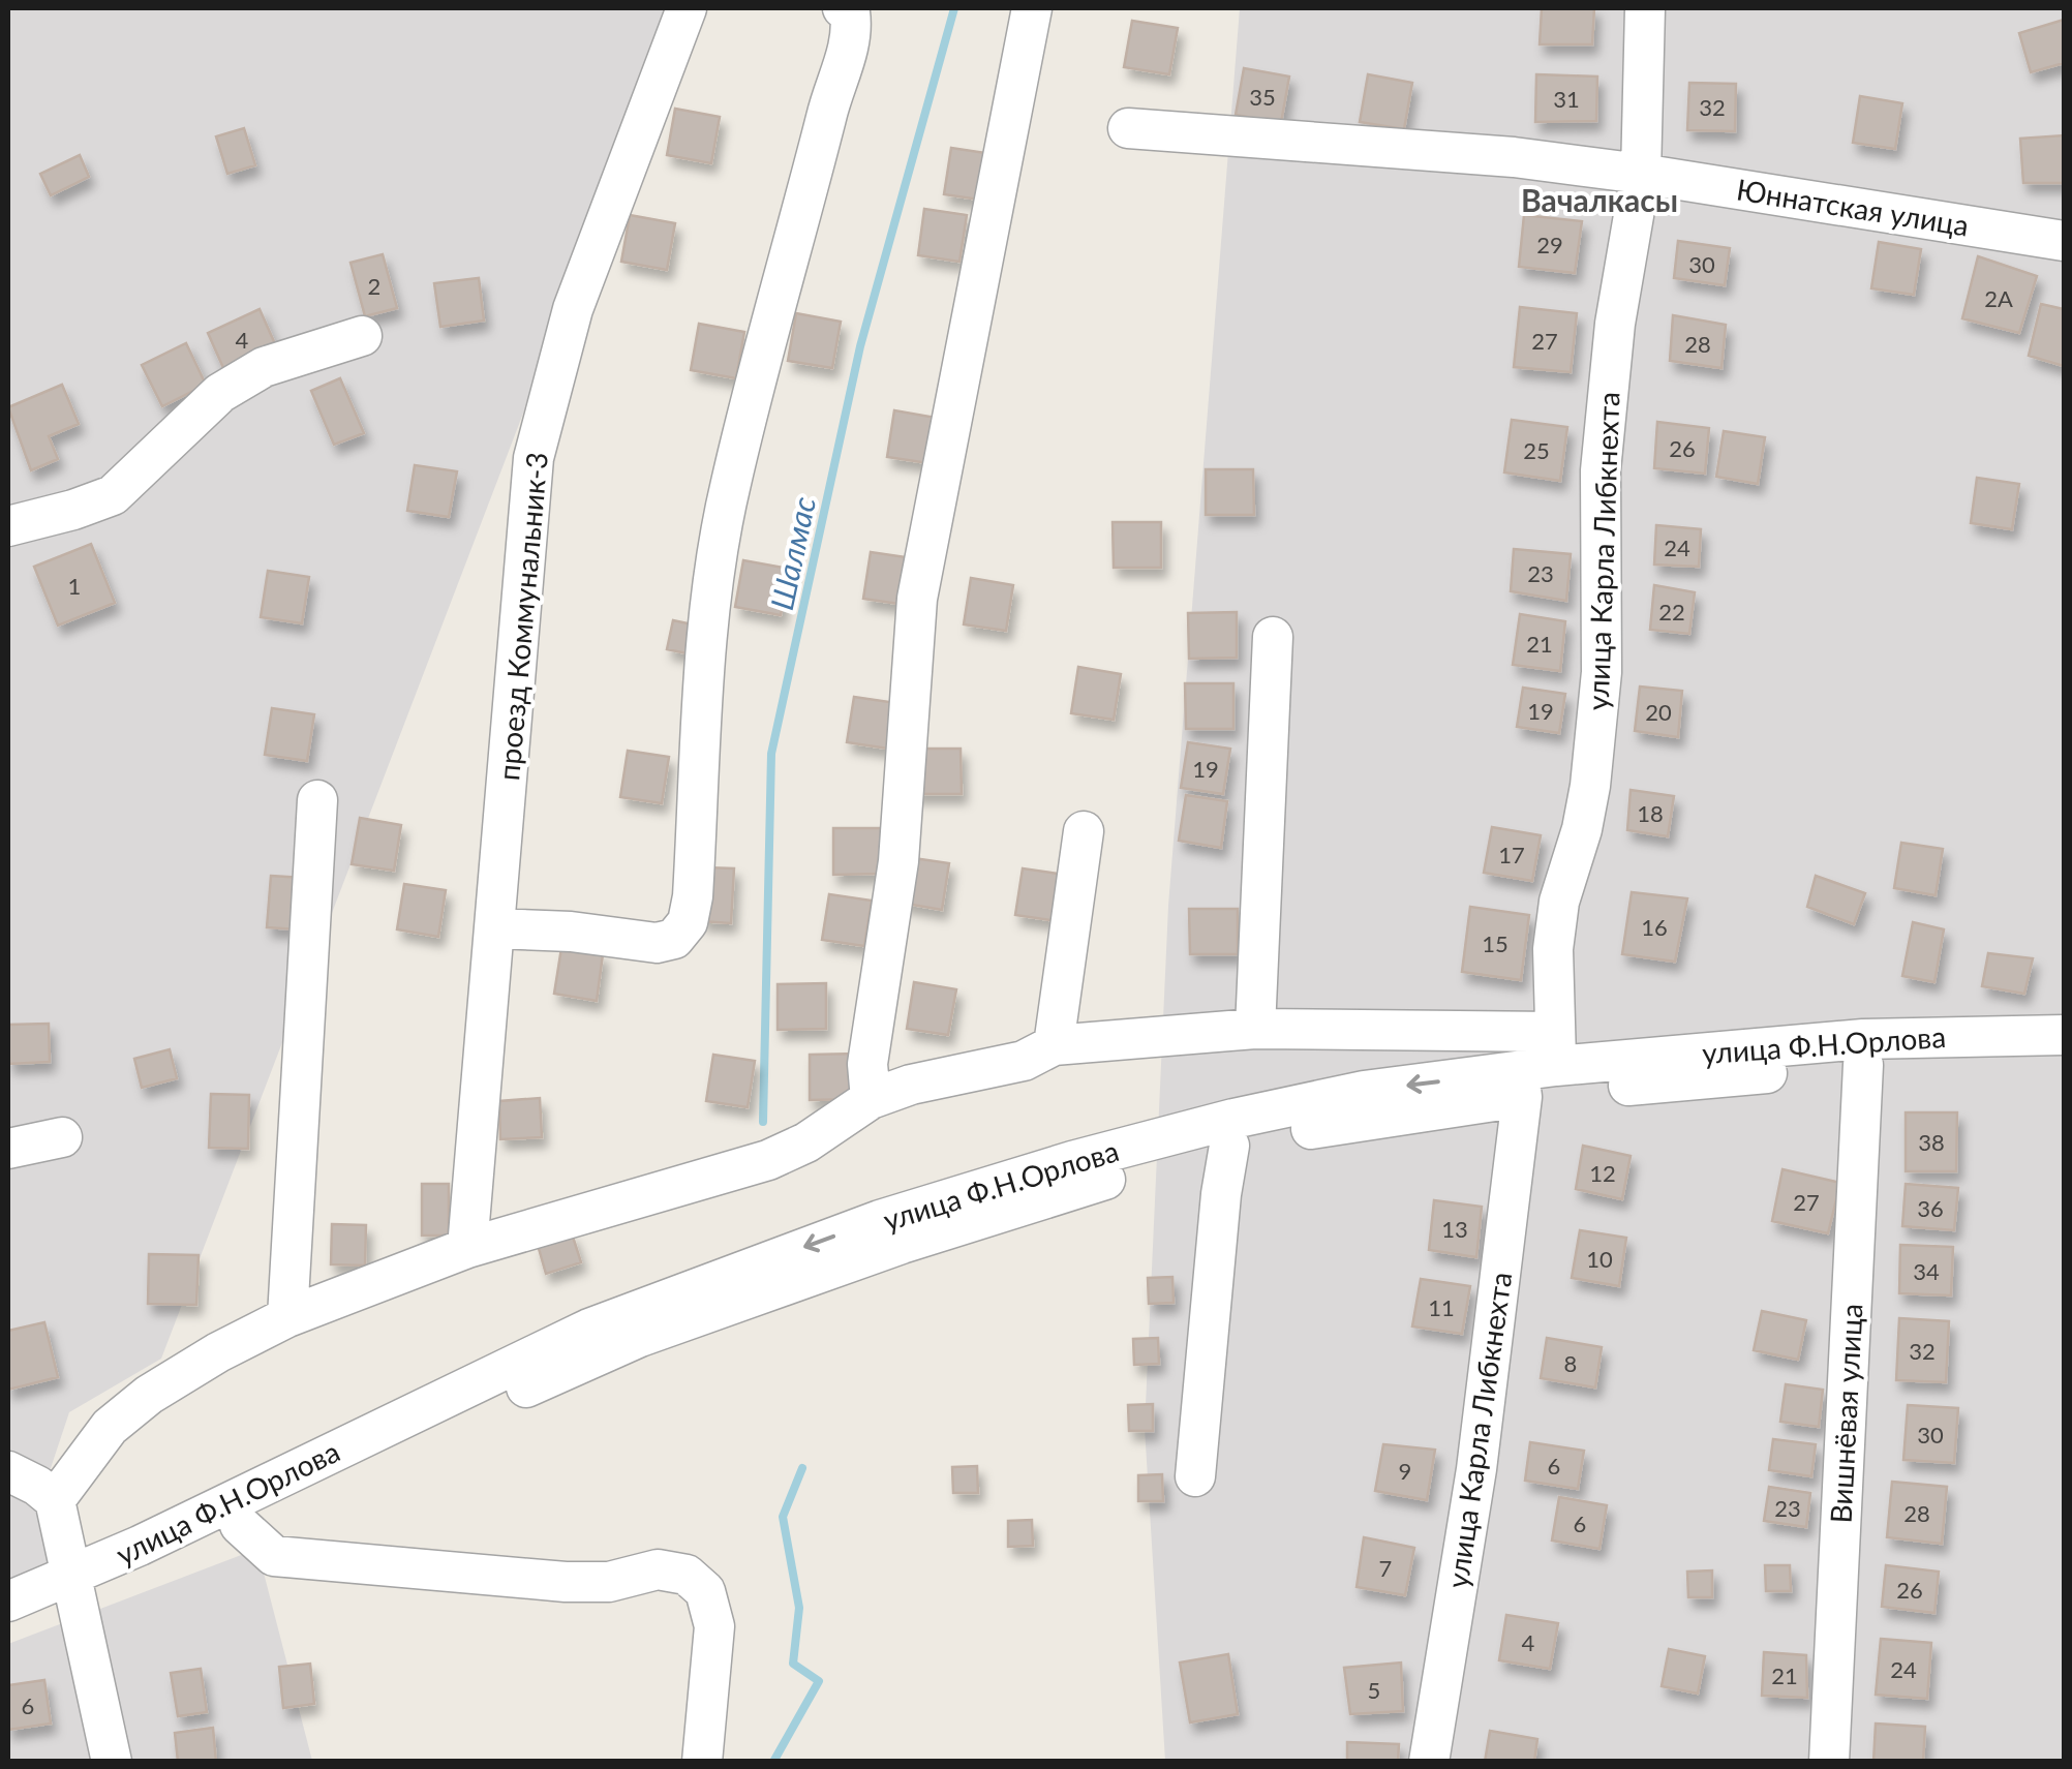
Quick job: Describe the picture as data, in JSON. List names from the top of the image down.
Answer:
{
  "streets": {
    "street": [
      "Юннатская улица",
      "улица Карла Либкнехта",
      "проезд Коммунальник-3",
      "улица Ф.Н.Орлова",
      "Вишнёвая улица"
    ]
  },
  "crossings": [
    ["Юннатская улица", "улица Карла Либкнехта"],
    ["улица Карла Либкнехта", "улица Ф.Н.Орлова"],
    ["улица Ф.Н.Орлова", "Вишнёвая улица"]
  ],
  "districts": ["Вачалкасы"],
  "water": ["Шалмас"],
  "house_numbers": [
    "35",
    "31",
    "32",
    "29",
    "30",
    "2",
    "2А",
    "4",
    "27",
    "28",
    "26",
    "25",
    "24",
    "23",
    "1",
    "22",
    "21",
    "19",
    "20",
    "19",
    "18",
    "17",
    "16",
    "15",
    "38",
    "12",
    "27",
    "36",
    "13",
    "10",
    "34",
    "11",
    "32",
    "8",
    "30",
    "6",
    "9",
    "23",
    "28",
    "6",
    "7",
    "26",
    "4",
    "24",
    "21",
    "5",
    "6"
  ]
}
